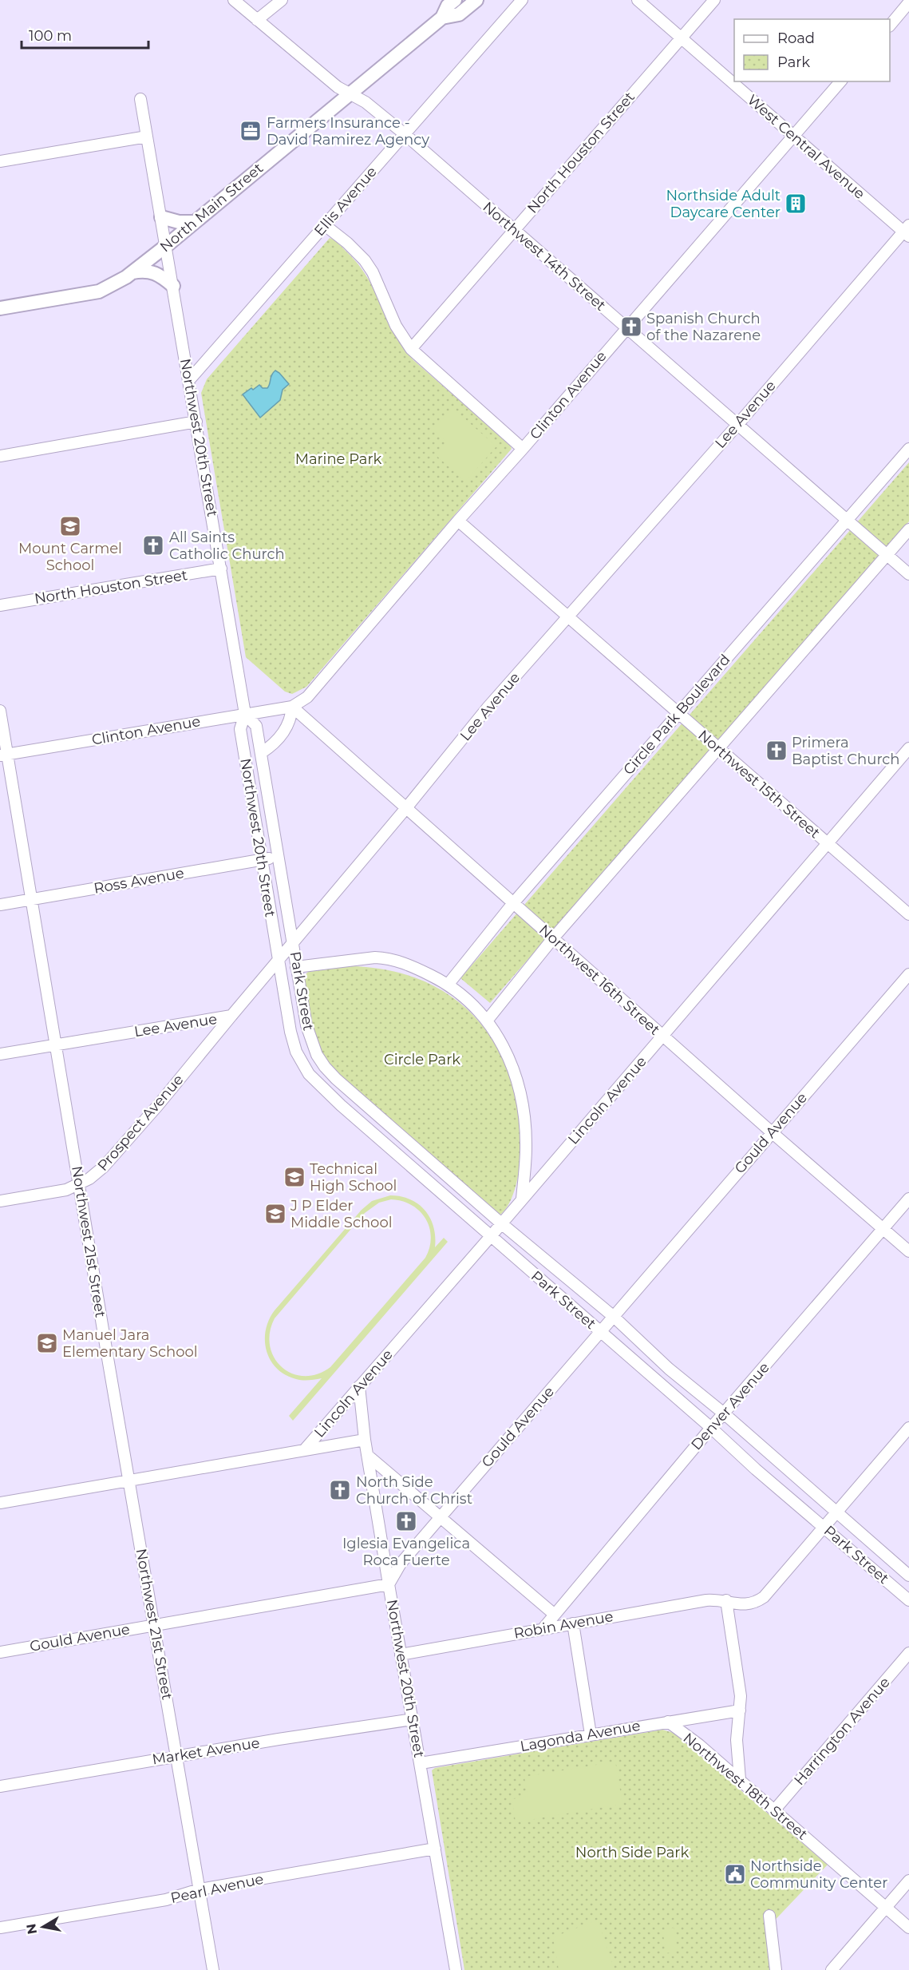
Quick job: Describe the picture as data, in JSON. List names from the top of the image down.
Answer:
{
  "streets": {
    "main road": ["North Main Street"],
    "street": [
      "West Central Avenue",
      "North Houston Street",
      "Ellis Avenue",
      "Northwest 14th Street",
      "Clinton Avenue",
      "Lee Avenue",
      "Northwest 20th Street",
      "Circle Park Boulevard",
      "Northwest 15th Street",
      "Ross Avenue",
      "Northwest 16th Street",
      "Park Street",
      "Lincoln Avenue",
      "Prospect Avenue",
      "Gould Avenue",
      "Northwest 21st Street",
      "Denver Avenue",
      "Robin Avenue",
      "Harrington Avenue",
      "Lagonda Avenue",
      "Market Avenue",
      "Northwest 18th Street",
      "Pearl Avenue"
    ]
  },
  "crossings": [
    ["West Central Avenue", "North Houston Street"],
    ["West Central Avenue", "Clinton Avenue"],
    ["West Central Avenue", "Lee Avenue"],
    ["North Houston Street", "Northwest 14th Street"],
    ["North Houston Street", "Northwest 20th Street"],
    ["Ellis Avenue", "Northwest 14th Street"],
    ["Ellis Avenue", "Northwest 20th Street"],
    ["North Main Street", "Northwest 14th Street"],
    ["North Main Street", "Northwest 20th Street"],
    ["Northwest 14th Street", "Clinton Avenue"],
    ["Northwest 14th Street", "Lee Avenue"],
    ["Northwest 14th Street", "Circle Park Boulevard"],
    ["Clinton Avenue", "Northwest 20th Street"],
    ["Clinton Avenue", "Northwest 15th Street"],
    ["Clinton Avenue", "Northwest 16th Street"],
    ["Clinton Avenue", "Northwest 21st Street"],
    ["Lee Avenue", "Northwest 20th Street"],
    ["Lee Avenue", "Northwest 15th Street"],
    ["Lee Avenue", "Northwest 16th Street"],
    ["Lee Avenue", "Park Street"],
    ["Lee Avenue", "Prospect Avenue"],
    ["Lee Avenue", "Northwest 21st Street"],
    ["Northwest 20th Street", "Ross Avenue"],
    ["Northwest 20th Street", "Park Street"],
    ["Northwest 20th Street", "Lincoln Avenue"],
    ["Northwest 20th Street", "Gould Avenue"],
    ["Northwest 20th Street", "Robin Avenue"],
    ["Northwest 20th Street", "Lagonda Avenue"],
    ["Northwest 20th Street", "Market Avenue"],
    ["Northwest 20th Street", "Pearl Avenue"],
    ["Circle Park Boulevard", "Northwest 15th Street"],
    ["Circle Park Boulevard", "Northwest 16th Street"],
    ["Northwest 15th Street", "Lincoln Avenue"],
    ["Ross Avenue", "Northwest 21st Street"],
    ["Northwest 16th Street", "Lincoln Avenue"],
    ["Northwest 16th Street", "Gould Avenue"],
    ["Northwest 16th Street", "Denver Avenue"],
    ["Park Street", "Lincoln Avenue"],
    ["Park Street", "Gould Avenue"],
    ["Park Street", "Denver Avenue"],
    ["Lincoln Avenue", "Northwest 21st Street"],
    ["Prospect Avenue", "Northwest 21st Street"],
    ["Gould Avenue", "Northwest 21st Street"],
    ["Northwest 21st Street", "Market Avenue"],
    ["Northwest 21st Street", "Pearl Avenue"],
    ["Harrington Avenue", "Northwest 18th Street"],
    ["Lagonda Avenue", "Northwest 18th Street"]
  ],
  "parks": ["Marine Park", "Circle Park", "North Side Park"],
  "places": {
    "office": ["Farmers Insurance - David Ramirez Agency"],
    "building": ["Northside Adult Daycare Center"],
    "church": [
      "Spanish Church of the Nazarene",
      "All Saints Catholic Church",
      "Primera Baptist Church",
      "North Side Church of Christ",
      "Iglesia Evangelica Roca Fuerte"
    ],
    "school or university": [
      "Mount Carmel School",
      "Technical High School",
      "J P Elder Middle School",
      "Manuel Jara Elementary School"
    ],
    "public building": ["Northside Community Center"]
  },
  "legend": ["Road", "Park"],
  "scale_bar": "100 m",
  "north": "left"
}
